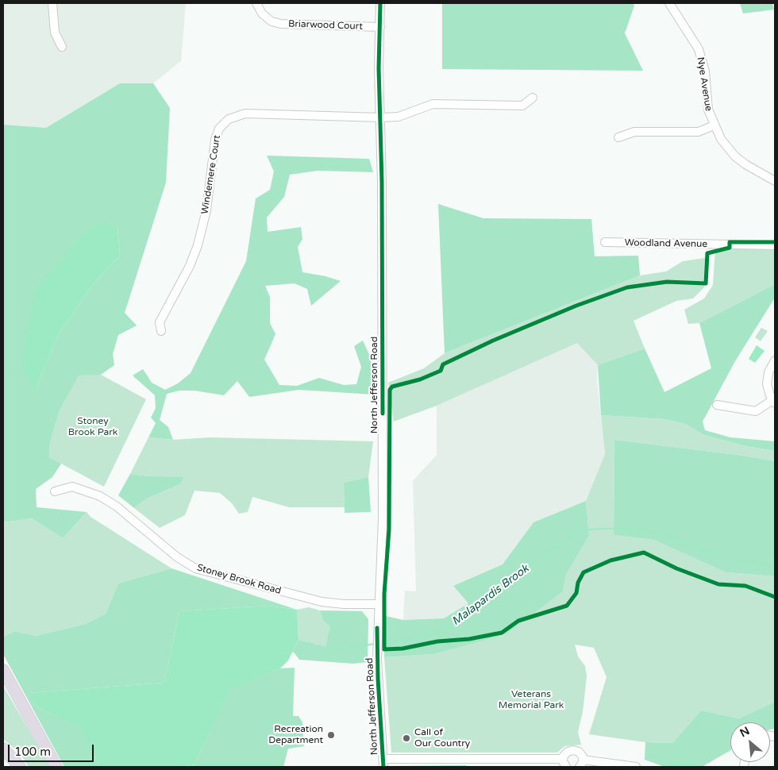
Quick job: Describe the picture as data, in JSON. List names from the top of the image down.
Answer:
{
  "streets": {
    "street": [
      "Briarwood Court",
      "Nye Avenue",
      "Windemere Court",
      "Woodland Avenue",
      "North Jefferson Road",
      "Stoney Brook Road"
    ]
  },
  "crossings": [
    ["Briarwood Court", "North Jefferson Road"],
    ["Windemere Court", "North Jefferson Road"],
    ["North Jefferson Road", "Stoney Brook Road"]
  ],
  "water": ["Malapardis Brook"],
  "parks": ["Stoney Brook Park", "Veterans Memorial Park"],
  "places": ["Recreation Department", "Call of Our Country"],
  "scale_bar": "100 m",
  "north": "top left"
}
